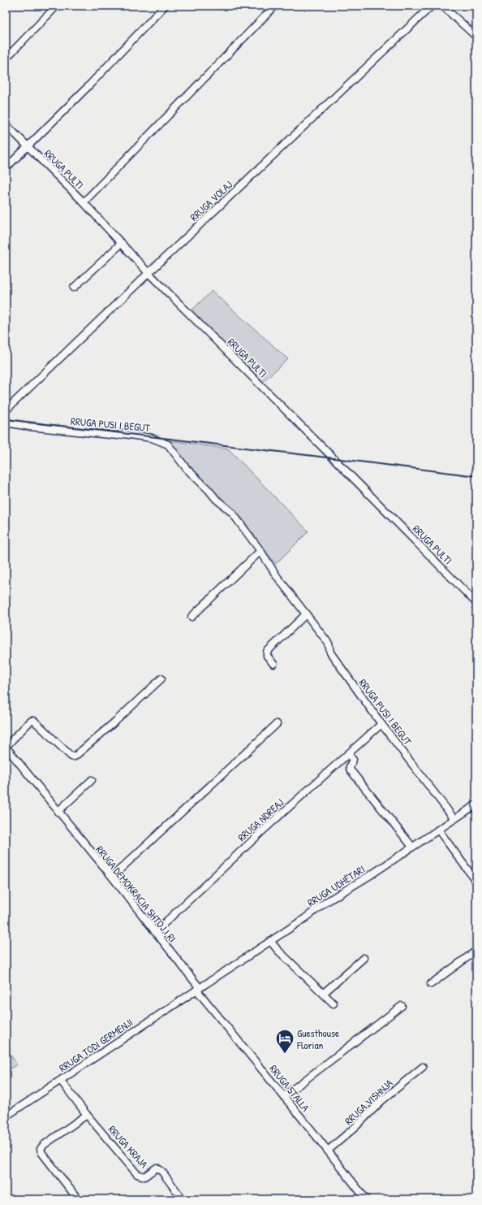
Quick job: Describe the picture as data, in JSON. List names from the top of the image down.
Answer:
{
  "streets": {
    "street": [
      "RRUGA PULTI",
      "RRUGA VOLAJ",
      "RRUGA PUSI I BEGUT",
      "RRUGA NDREAJ",
      "RRUGA UDHËTARI",
      "RRUGA DEMOKRACIA SHTOJ I RI",
      "RRUGA TODI GERMENJI",
      "RRUGA STALLA",
      "RRUGA VISHNJA",
      "RRUGA KRAJA"
    ]
  },
  "crossings": [
    ["RRUGA PULTI", "RRUGA VOLAJ"],
    ["RRUGA PUSI I BEGUT", "RRUGA NDREAJ"],
    ["RRUGA PUSI I BEGUT", "RRUGA UDHËTARI"],
    ["RRUGA NDREAJ", "RRUGA DEMOKRACIA SHTOJ I RI"],
    ["RRUGA UDHËTARI", "RRUGA DEMOKRACIA SHTOJ I RI"],
    ["RRUGA UDHËTARI", "RRUGA TODI GERMENJI"],
    ["RRUGA UDHËTARI", "RRUGA STALLA"],
    ["RRUGA DEMOKRACIA SHTOJ I RI", "RRUGA TODI GERMENJI"],
    ["RRUGA DEMOKRACIA SHTOJ I RI", "RRUGA STALLA"],
    ["RRUGA TODI GERMENJI", "RRUGA STALLA"],
    ["RRUGA TODI GERMENJI", "RRUGA KRAJA"],
    ["RRUGA STALLA", "RRUGA VISHNJA"]
  ],
  "places": {
    "hotel": ["Guesthouse Florian"]
  }
}
